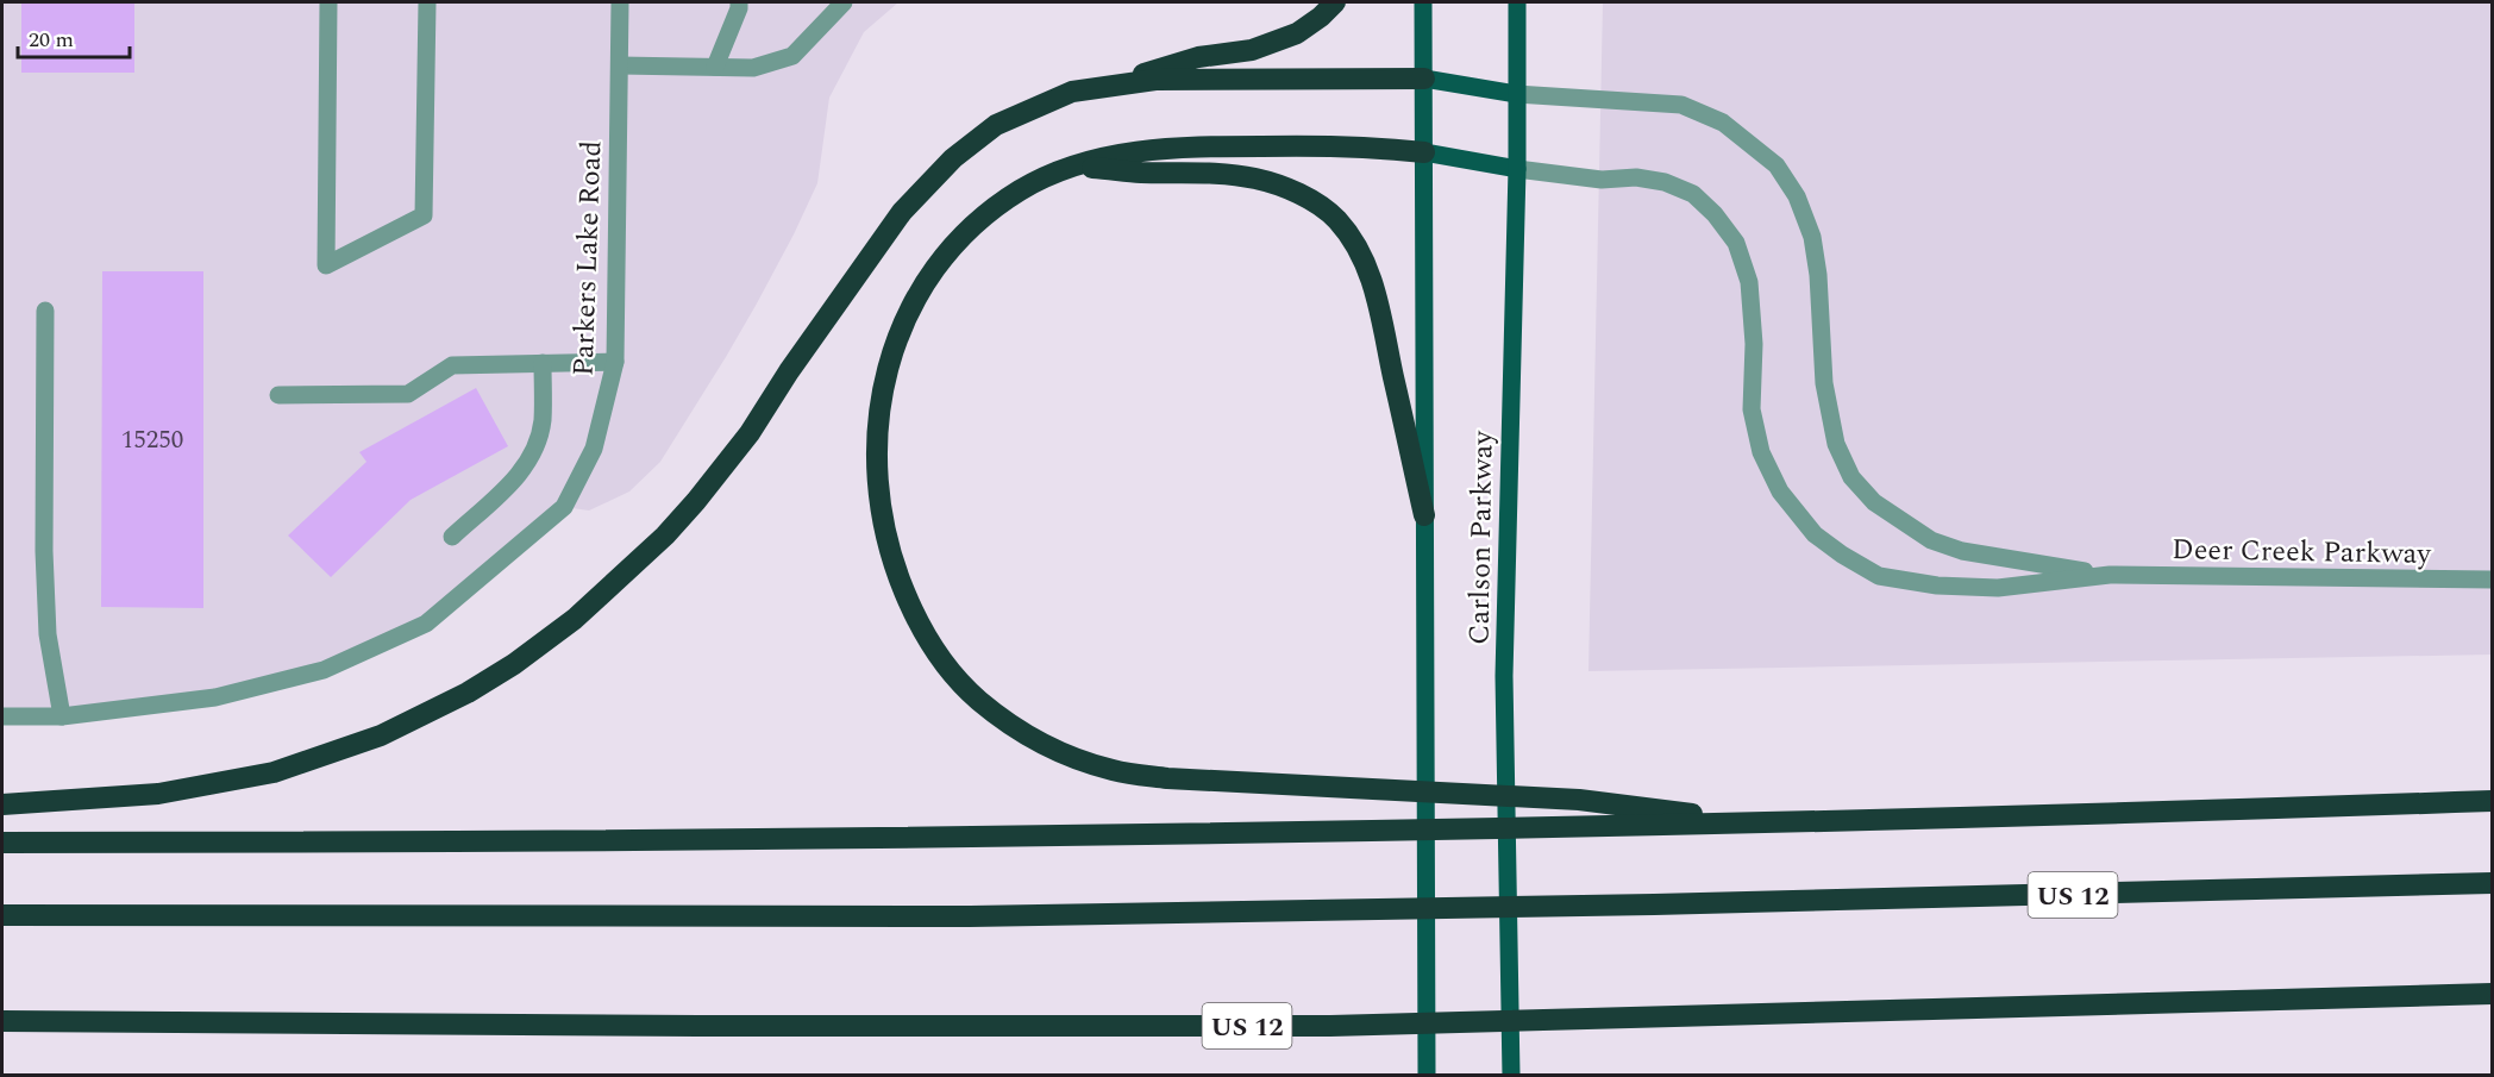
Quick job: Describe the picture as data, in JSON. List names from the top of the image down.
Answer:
{
  "streets": {
    "highway": ["US 12"],
    "main road": ["Carlson Parkway", "Deer Creek Parkway"],
    "street": ["Parkers Lake Road"]
  },
  "crossings": [
    ["Carlson Parkway", "Deer Creek Parkway"]
  ],
  "house_numbers": ["15250"],
  "scale_bar": "20 m"
}
